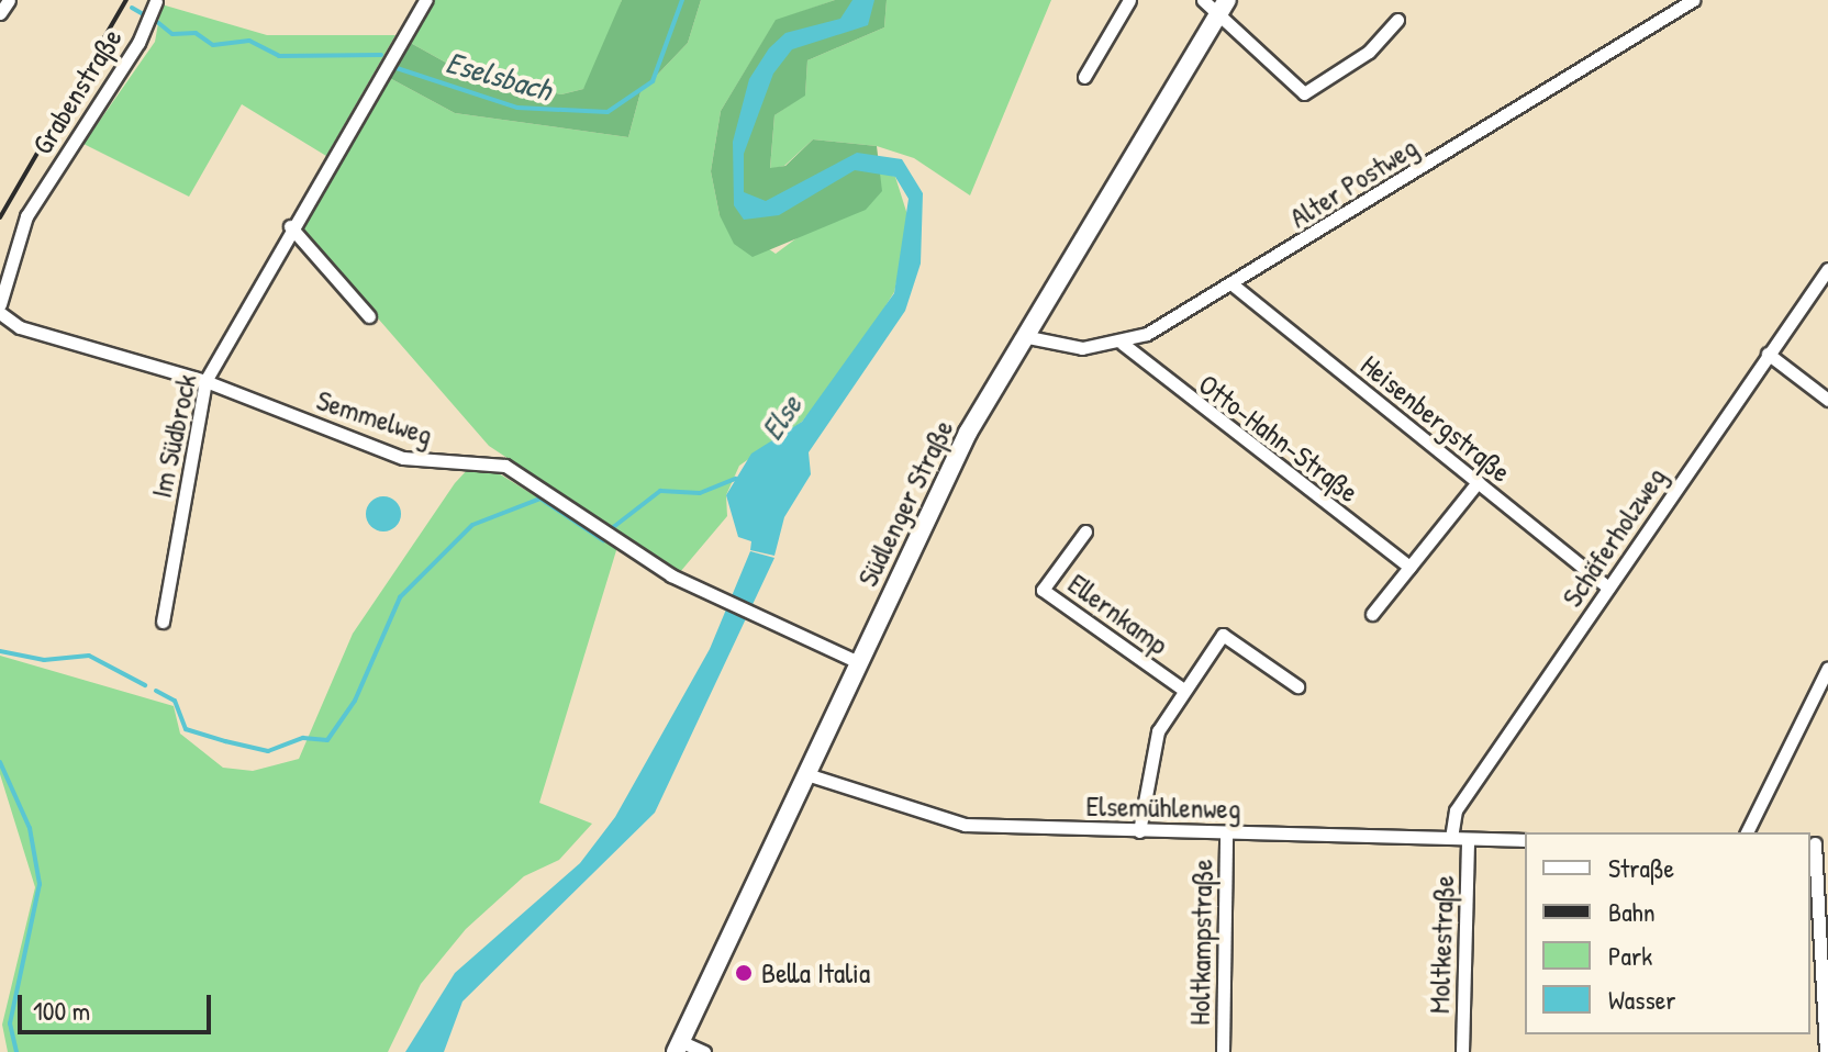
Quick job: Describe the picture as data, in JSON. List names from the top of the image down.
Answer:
{
  "streets": {
    "main road": ["Südlenger Straße"],
    "street": [
      "Grabenstraße",
      "Alter Postweg",
      "Semmelweg",
      "Heisenbergstraße",
      "Im Südbrock",
      "Otto-Hahn-Straße",
      "Schäferholzweg",
      "Ellernkamp",
      "Elsemühlenweg",
      "Holtkampstraße",
      "Moltkestraße"
    ]
  },
  "crossings": [
    ["Alter Postweg", "Heisenbergstraße"],
    ["Alter Postweg", "Otto-Hahn-Straße"],
    ["Alter Postweg", "Südlenger Straße"],
    ["Semmelweg", "Im Südbrock"],
    ["Semmelweg", "Südlenger Straße"],
    ["Heisenbergstraße", "Schäferholzweg"],
    ["Südlenger Straße", "Elsemühlenweg"],
    ["Schäferholzweg", "Elsemühlenweg"],
    ["Ellernkamp", "Elsemühlenweg"],
    ["Elsemühlenweg", "Holtkampstraße"],
    ["Elsemühlenweg", "Moltkestraße"]
  ],
  "water": ["Eselsbach", "Else"],
  "places": ["Bella Italia"],
  "legend": [
    "Straße",
    "Bahn",
    "Park",
    "Wasser"
  ],
  "scale_bar": "100 m"
}
